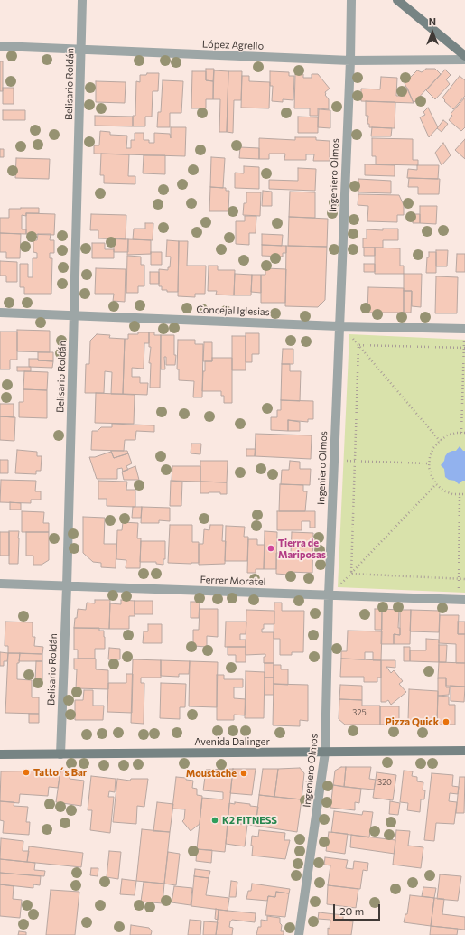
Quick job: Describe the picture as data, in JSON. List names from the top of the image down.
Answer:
{
  "streets": {
    "street": [
      "López Agrello",
      "Belisario Roldán",
      "Ingeniero Olmos",
      "Concejal Iglesias",
      "Ferrer Moratel",
      "Avenida Dalinger"
    ]
  },
  "crossings": [
    ["López Agrello", "Belisario Roldán"],
    ["López Agrello", "Ingeniero Olmos"],
    ["Belisario Roldán", "Concejal Iglesias"],
    ["Belisario Roldán", "Ferrer Moratel"],
    ["Belisario Roldán", "Avenida Dalinger"],
    ["Ingeniero Olmos", "Concejal Iglesias"],
    ["Ingeniero Olmos", "Ferrer Moratel"],
    ["Ingeniero Olmos", "Avenida Dalinger"]
  ],
  "places": [
    "Tierra de Mariposas",
    "Pizza Quick",
    "Tatto´s Bar",
    "Moustache",
    "K2 FITNESS"
  ],
  "house_numbers": ["325", "320"],
  "scale_bar": "20 m",
  "north": "top"
}
